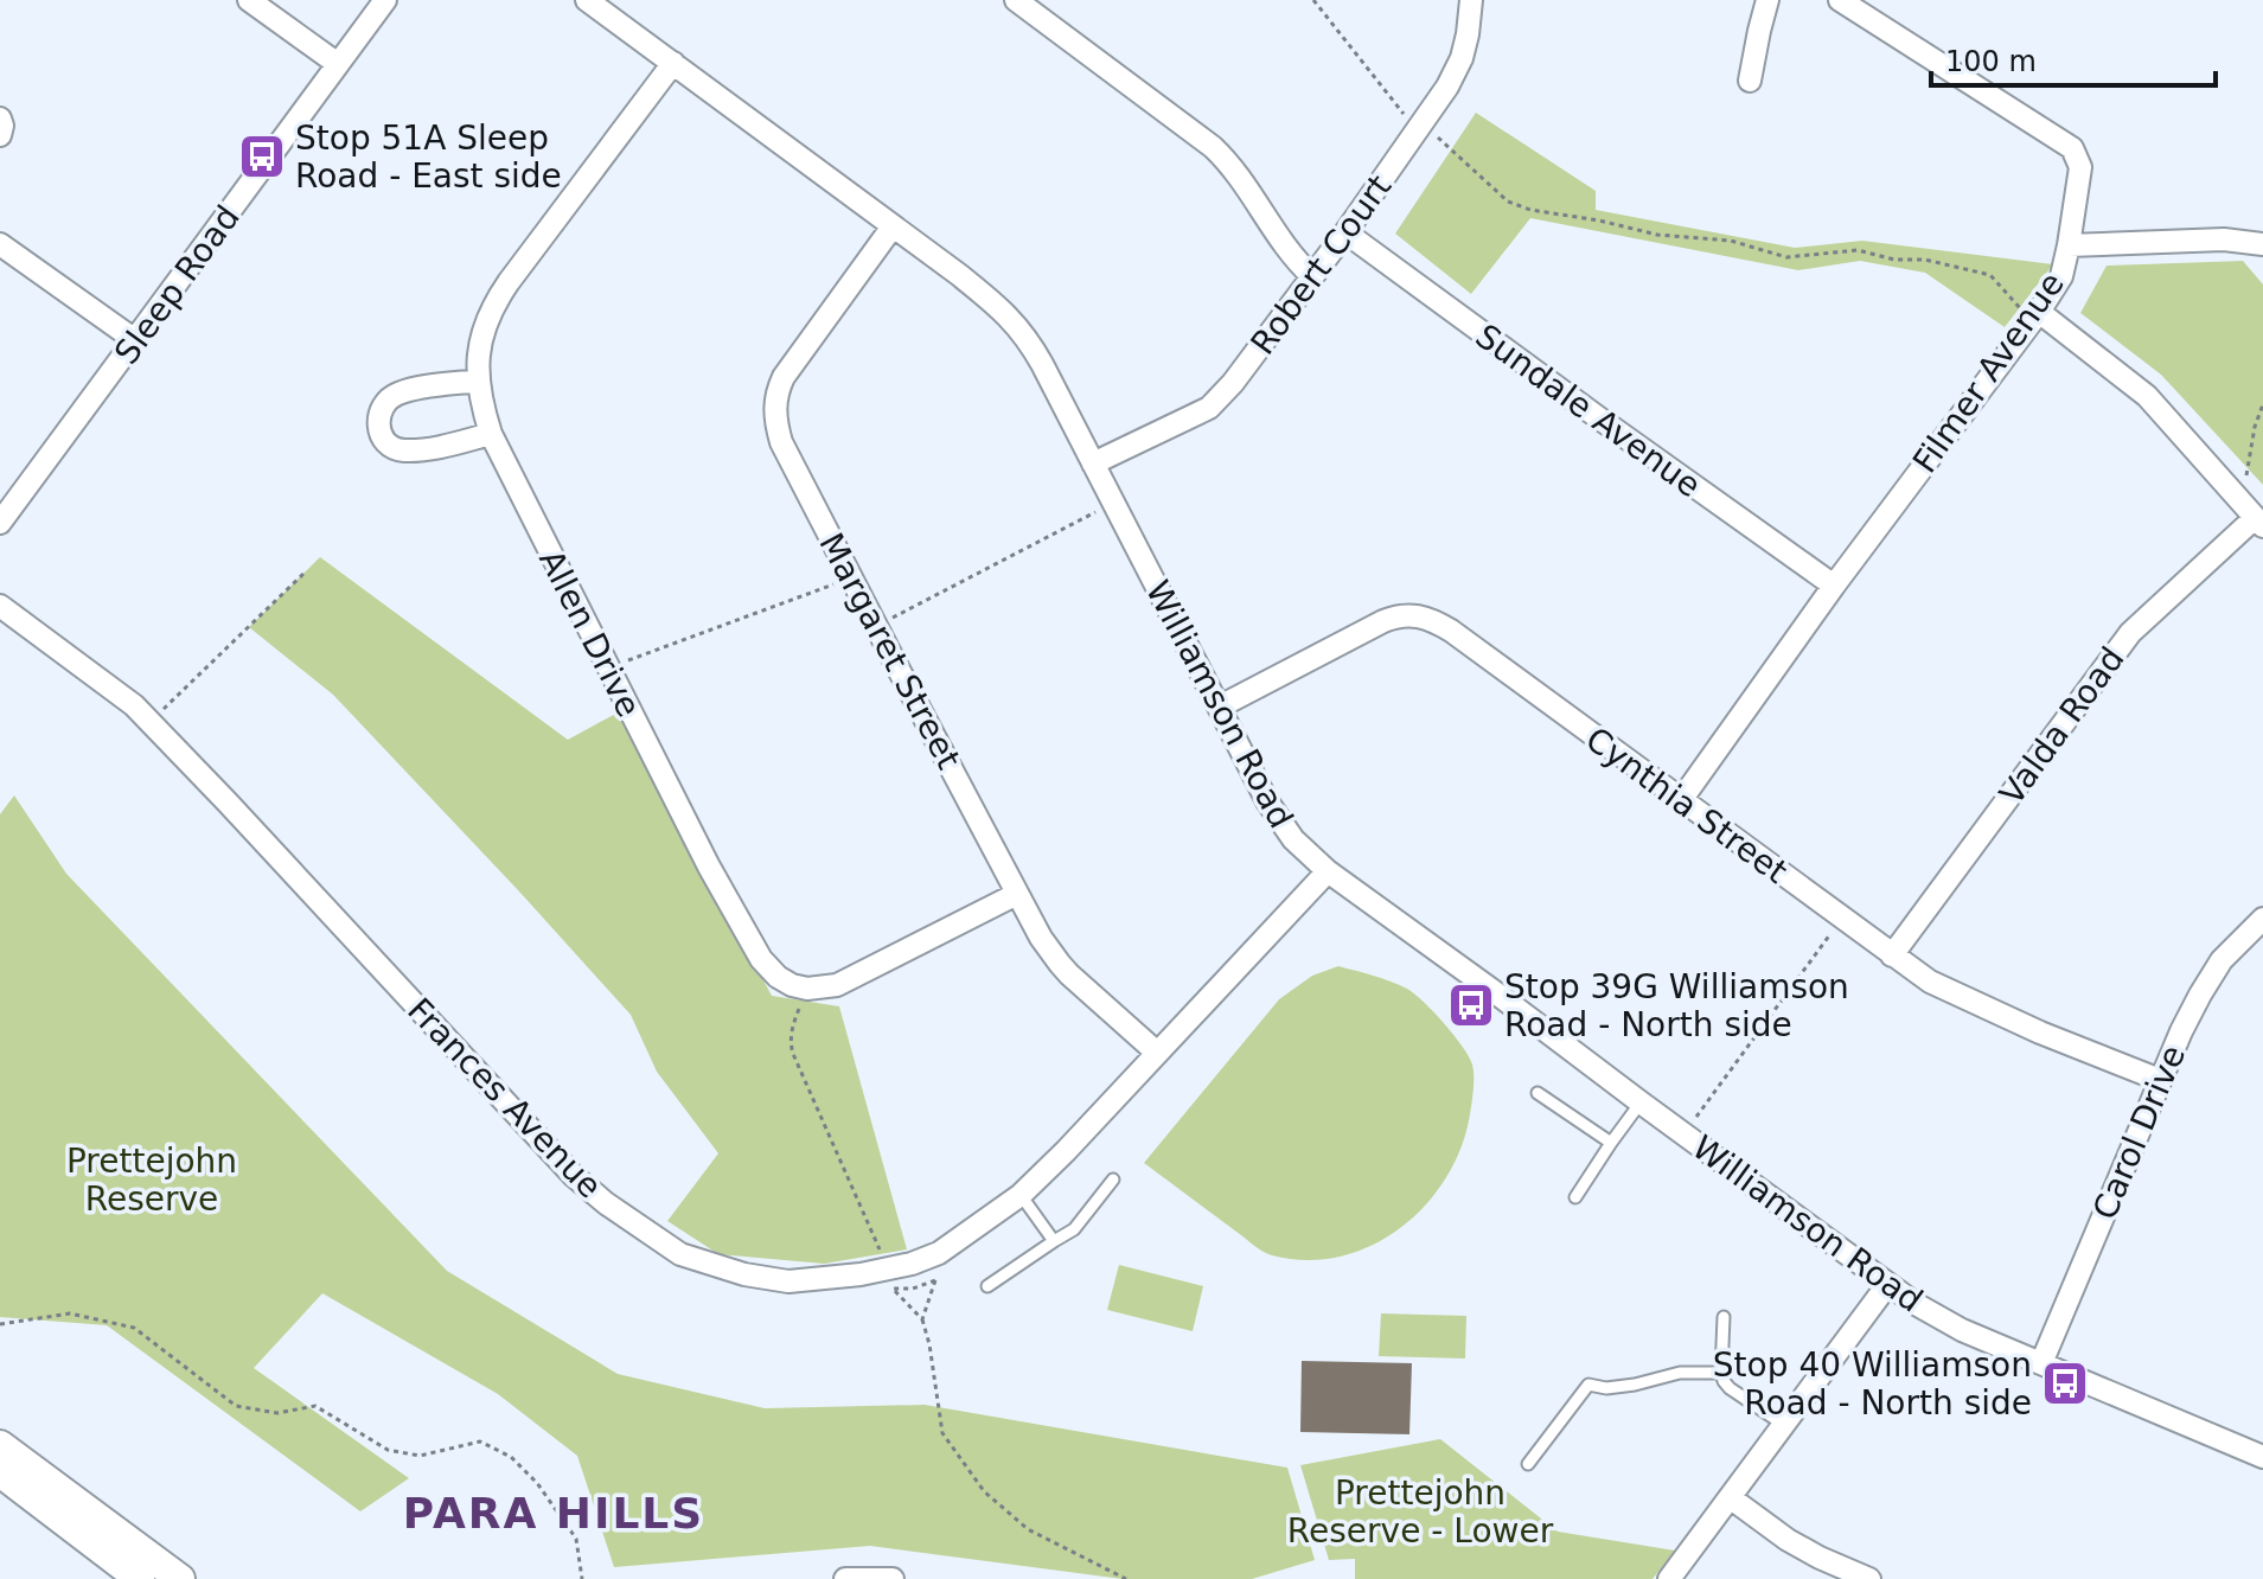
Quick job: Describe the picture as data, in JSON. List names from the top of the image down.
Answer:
{
  "streets": {
    "street": [
      "Robert Court",
      "Sleep Road",
      "Filmer Avenue",
      "Sundale Avenue",
      "Allen Drive",
      "Margaret Street",
      "Williamson Road",
      "Valda Road",
      "Cynthia Street",
      "Frances Avenue",
      "Carol Drive"
    ]
  },
  "crossings": [
    ["Robert Court", "Sundale Avenue"],
    ["Robert Court", "Williamson Road"],
    ["Filmer Avenue", "Sundale Avenue"],
    ["Filmer Avenue", "Cynthia Street"],
    ["Allen Drive", "Margaret Street"],
    ["Allen Drive", "Williamson Road"],
    ["Margaret Street", "Williamson Road"],
    ["Margaret Street", "Frances Avenue"],
    ["Williamson Road", "Cynthia Street"],
    ["Williamson Road", "Frances Avenue"],
    ["Williamson Road", "Carol Drive"],
    ["Valda Road", "Cynthia Street"],
    ["Cynthia Street", "Carol Drive"]
  ],
  "districts": ["PARA HILLS"],
  "parks": ["Prettejohn Reserve", "Prettejohn Reserve - Lower"],
  "places": {
    "bus stop": ["Stop 51A Sleep Road - East side", "Stop 39G Williamson Road - North side", "Stop 40 Williamson Road - North side"]
  },
  "scale_bar": "100 m"
}
